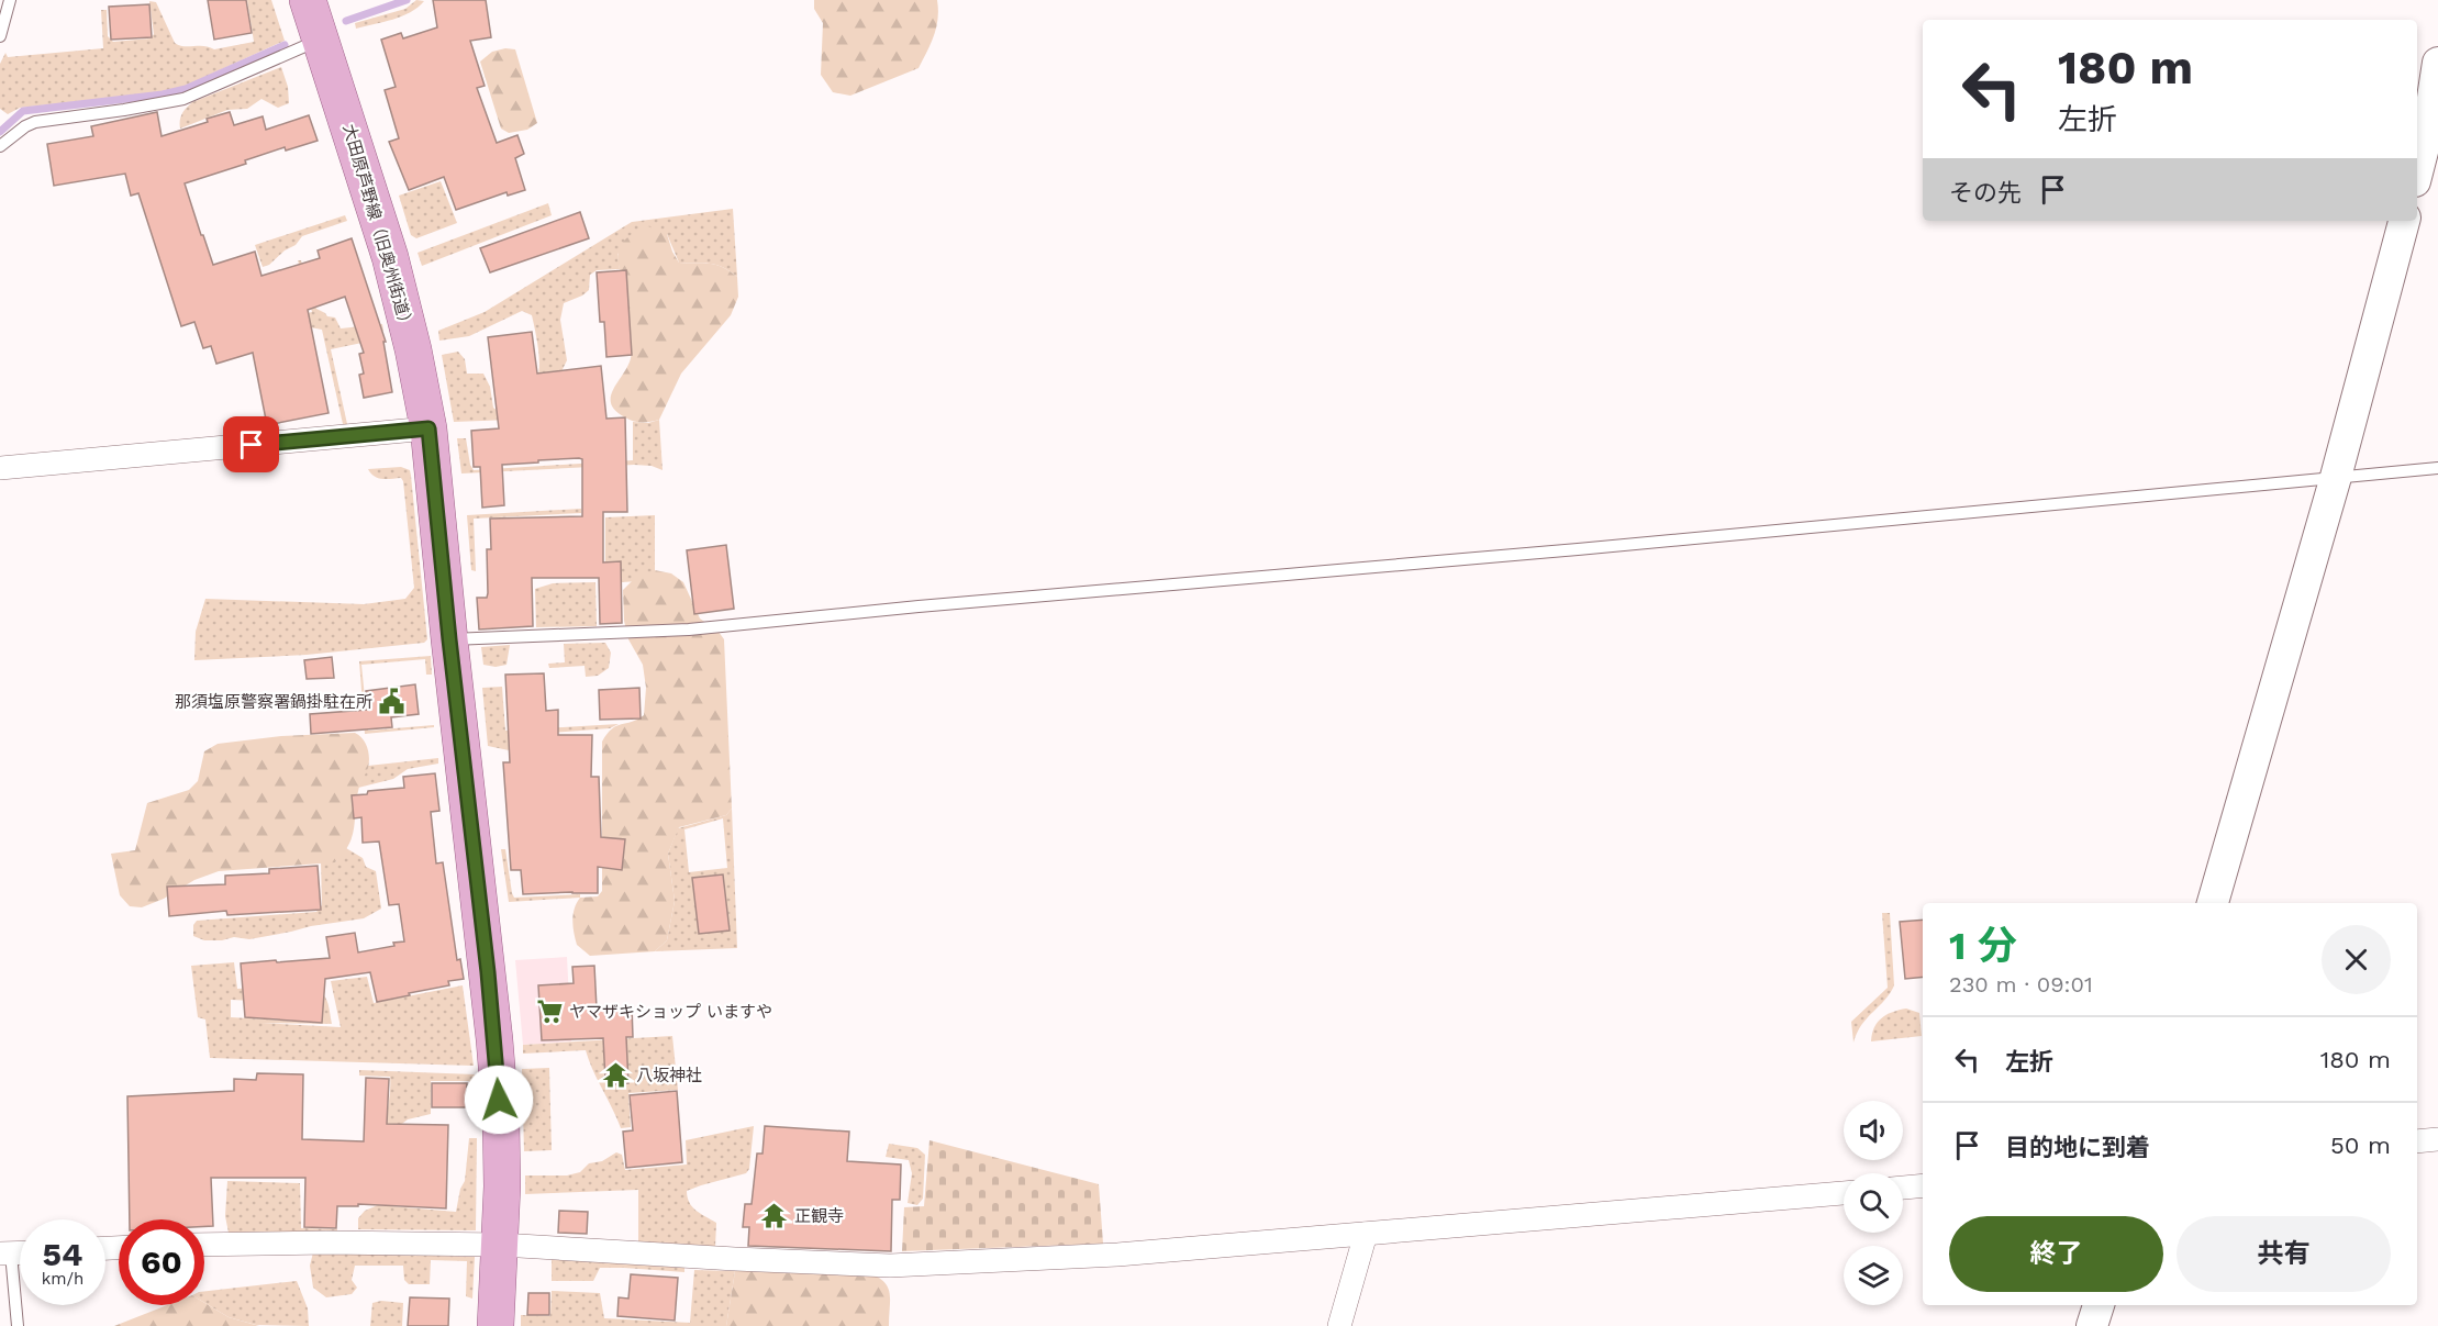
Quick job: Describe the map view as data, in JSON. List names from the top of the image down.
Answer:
{
  "streets": {
    "main road": ["大田原芦野線（旧奥州街道）"]
  },
  "places": {
    "public building": ["那須塩原警察署鍋掛駐在所"],
    "supermarket": ["ヤマザキショップ いますや"],
    "temple": ["八坂神社", "正観寺"]
  },
  "page": {
    "turn": ["180 m", "左折"],
    "then": "その先",
    "heading": ["1 分", "230 m · 09:01"],
    "list": [
      {
        "name": "左折",
        "value": "180 m"
      },
      {
        "name": "目的地に到着",
        "value": "50 m"
      }
    ],
    "buttons": ["終了", "共有"],
    "speed": "54 km/h",
    "limit": "60"
  }
}
